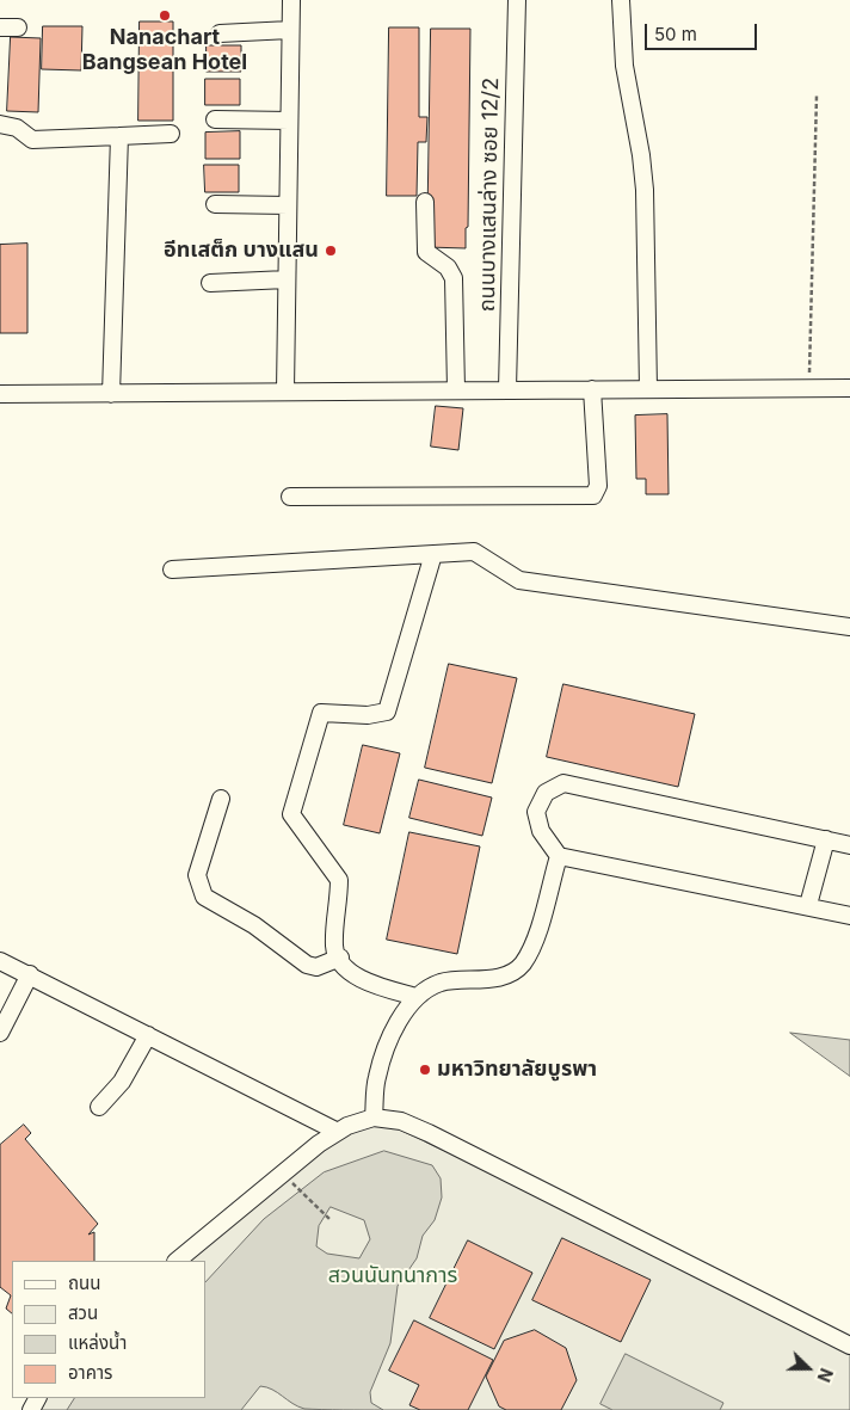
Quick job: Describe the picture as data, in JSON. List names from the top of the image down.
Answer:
{
  "streets": {
    "street": ["ถนนบางแสนล่าง ซอย 12/2"]
  },
  "parks": ["สวนนันทนาการ"],
  "places": ["Nanachart Bangsean Hotel", "อีทเสต็ก บางแสน", "มหาวิทยาลัยบูรพา"],
  "legend": [
    "ถนน",
    "สวน",
    "แหล่งน้ำ",
    "อาคาร"
  ],
  "scale_bar": "50 m",
  "north": "right"
}
